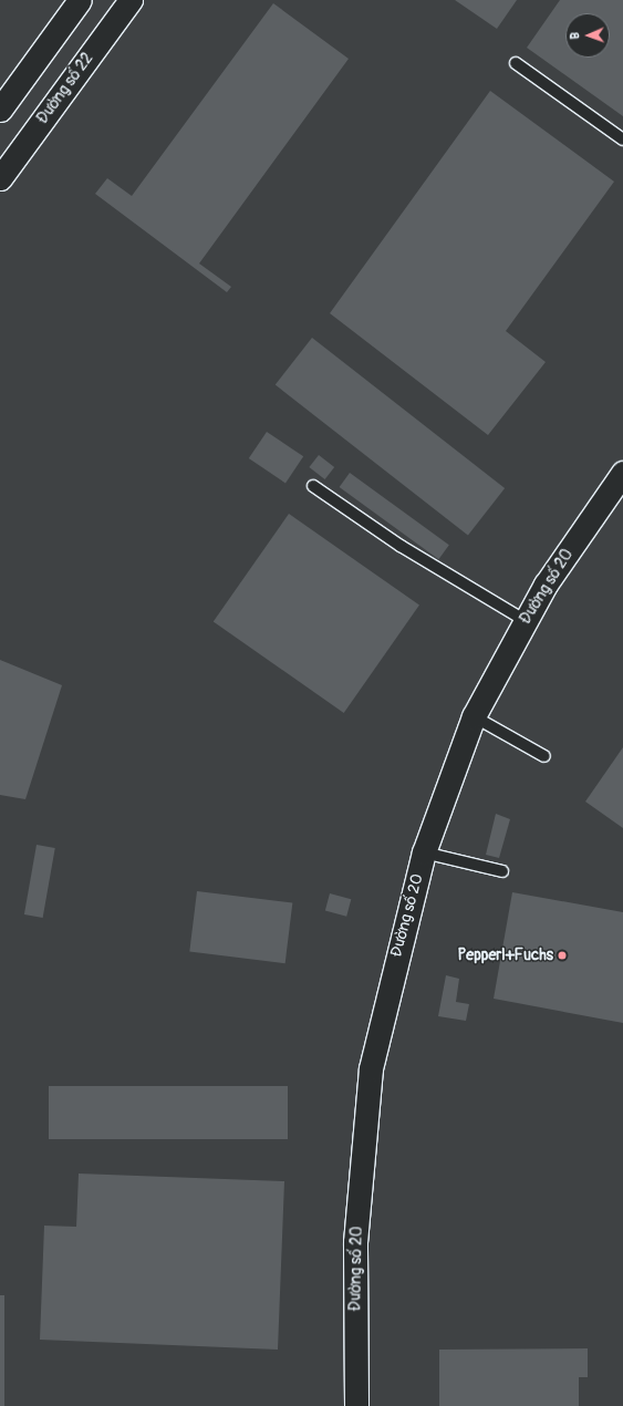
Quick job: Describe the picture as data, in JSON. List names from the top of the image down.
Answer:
{
  "streets": {
    "street": ["Đường số 22", "Đường số 20"]
  },
  "places": ["Pepperl+Fuchs"],
  "north": "left"
}
